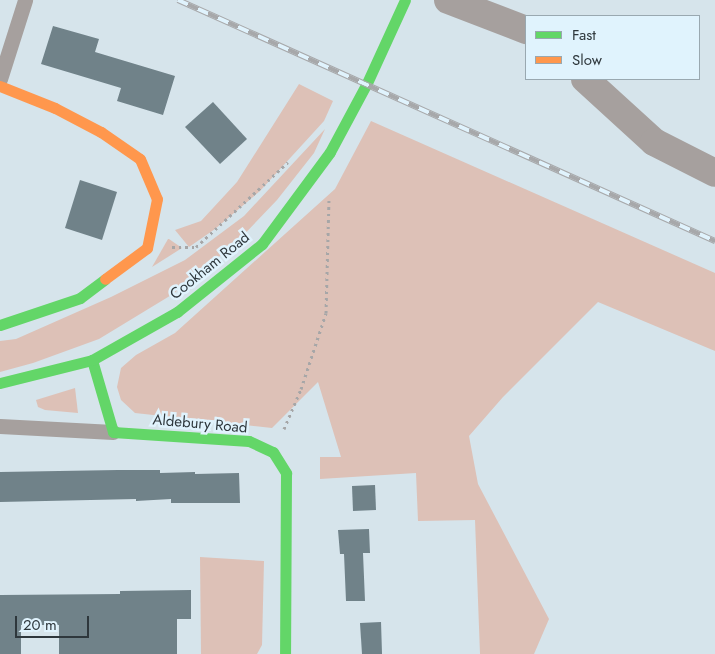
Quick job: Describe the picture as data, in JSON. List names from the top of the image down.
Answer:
{
  "streets": {
    "street": ["Cookham Road", "Aldebury Road"]
  },
  "legend": ["Fast", "Slow"],
  "scale_bar": "20 m"
}
